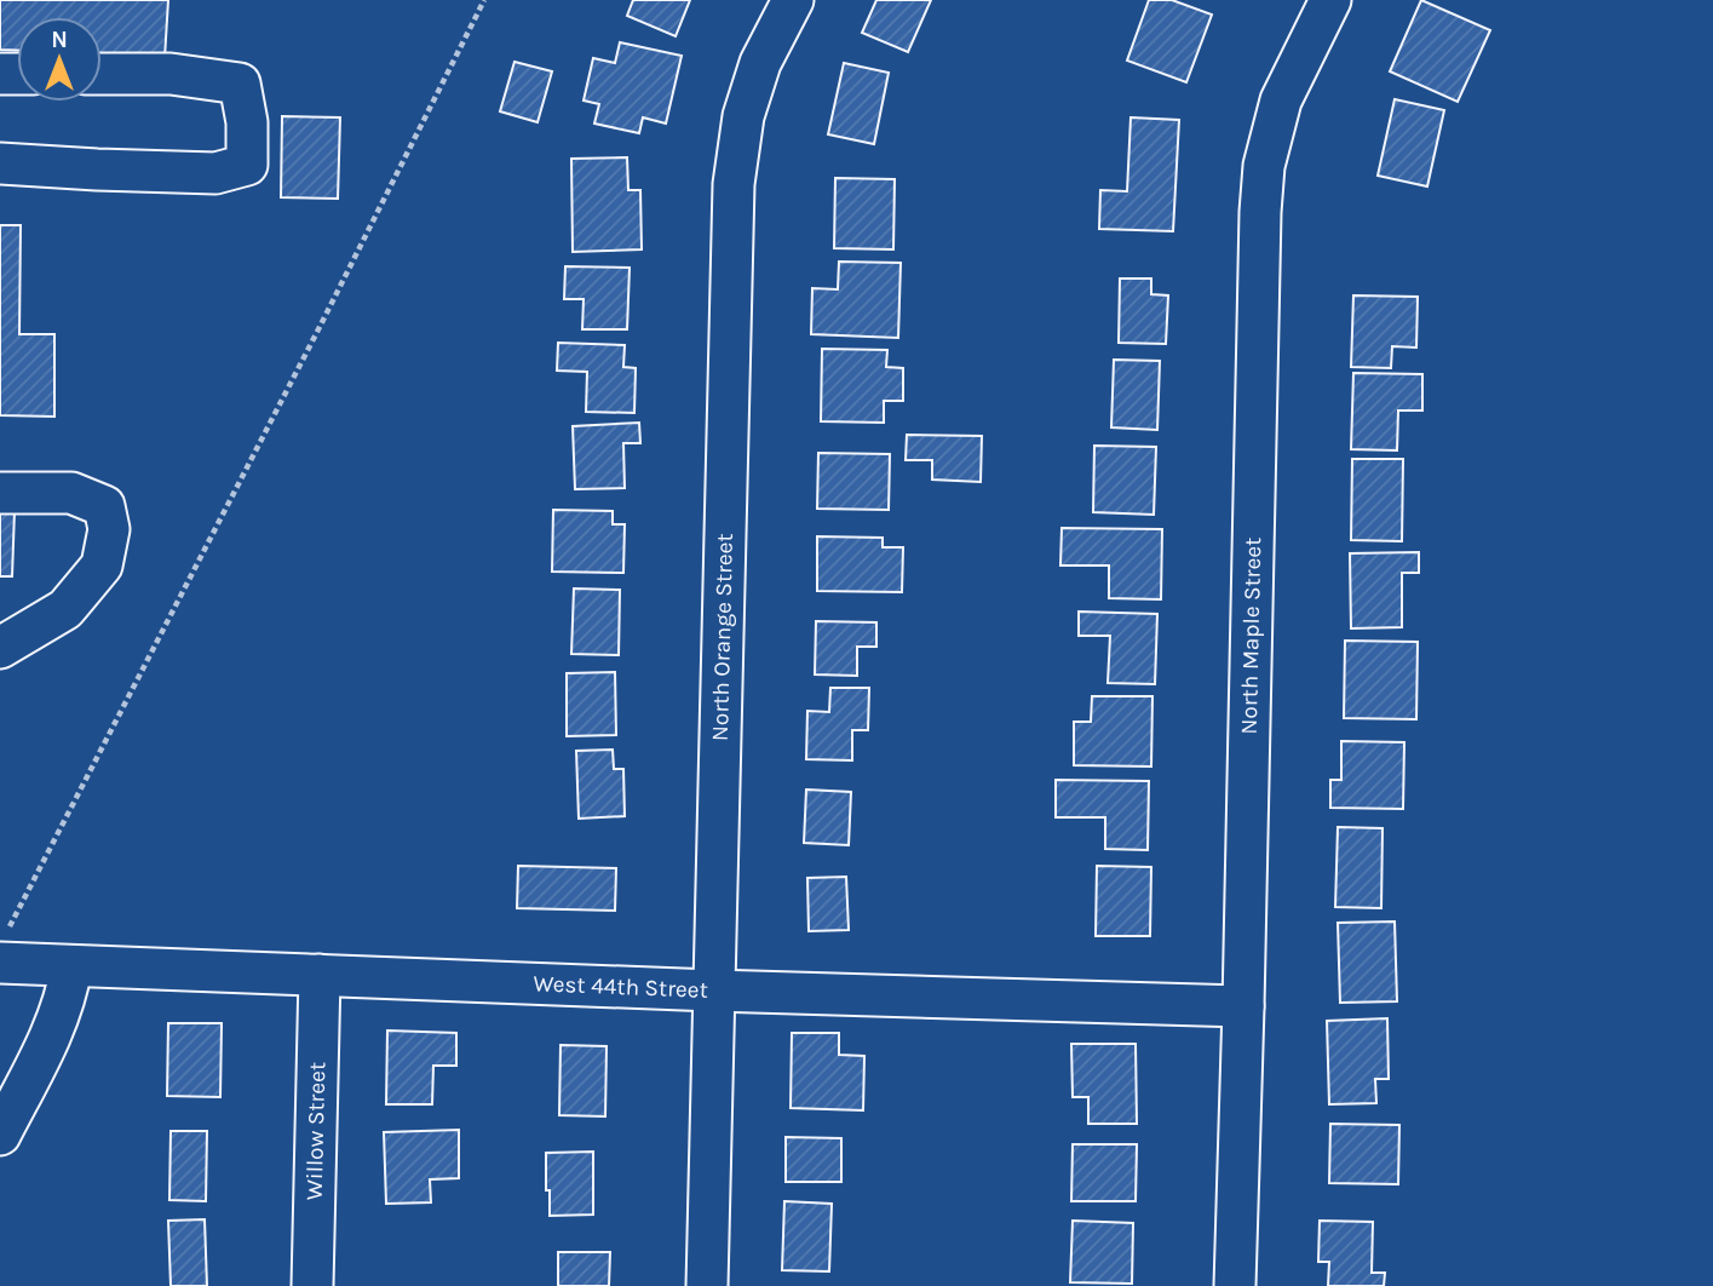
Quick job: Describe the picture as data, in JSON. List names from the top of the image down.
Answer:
{
  "streets": {
    "street": [
      "North Maple Street",
      "North Orange Street",
      "West 44th Street",
      "Willow Street"
    ]
  },
  "crossings": [
    ["North Maple Street", "West 44th Street"],
    ["North Orange Street", "West 44th Street"],
    ["West 44th Street", "Willow Street"]
  ],
  "north": "top"
}
